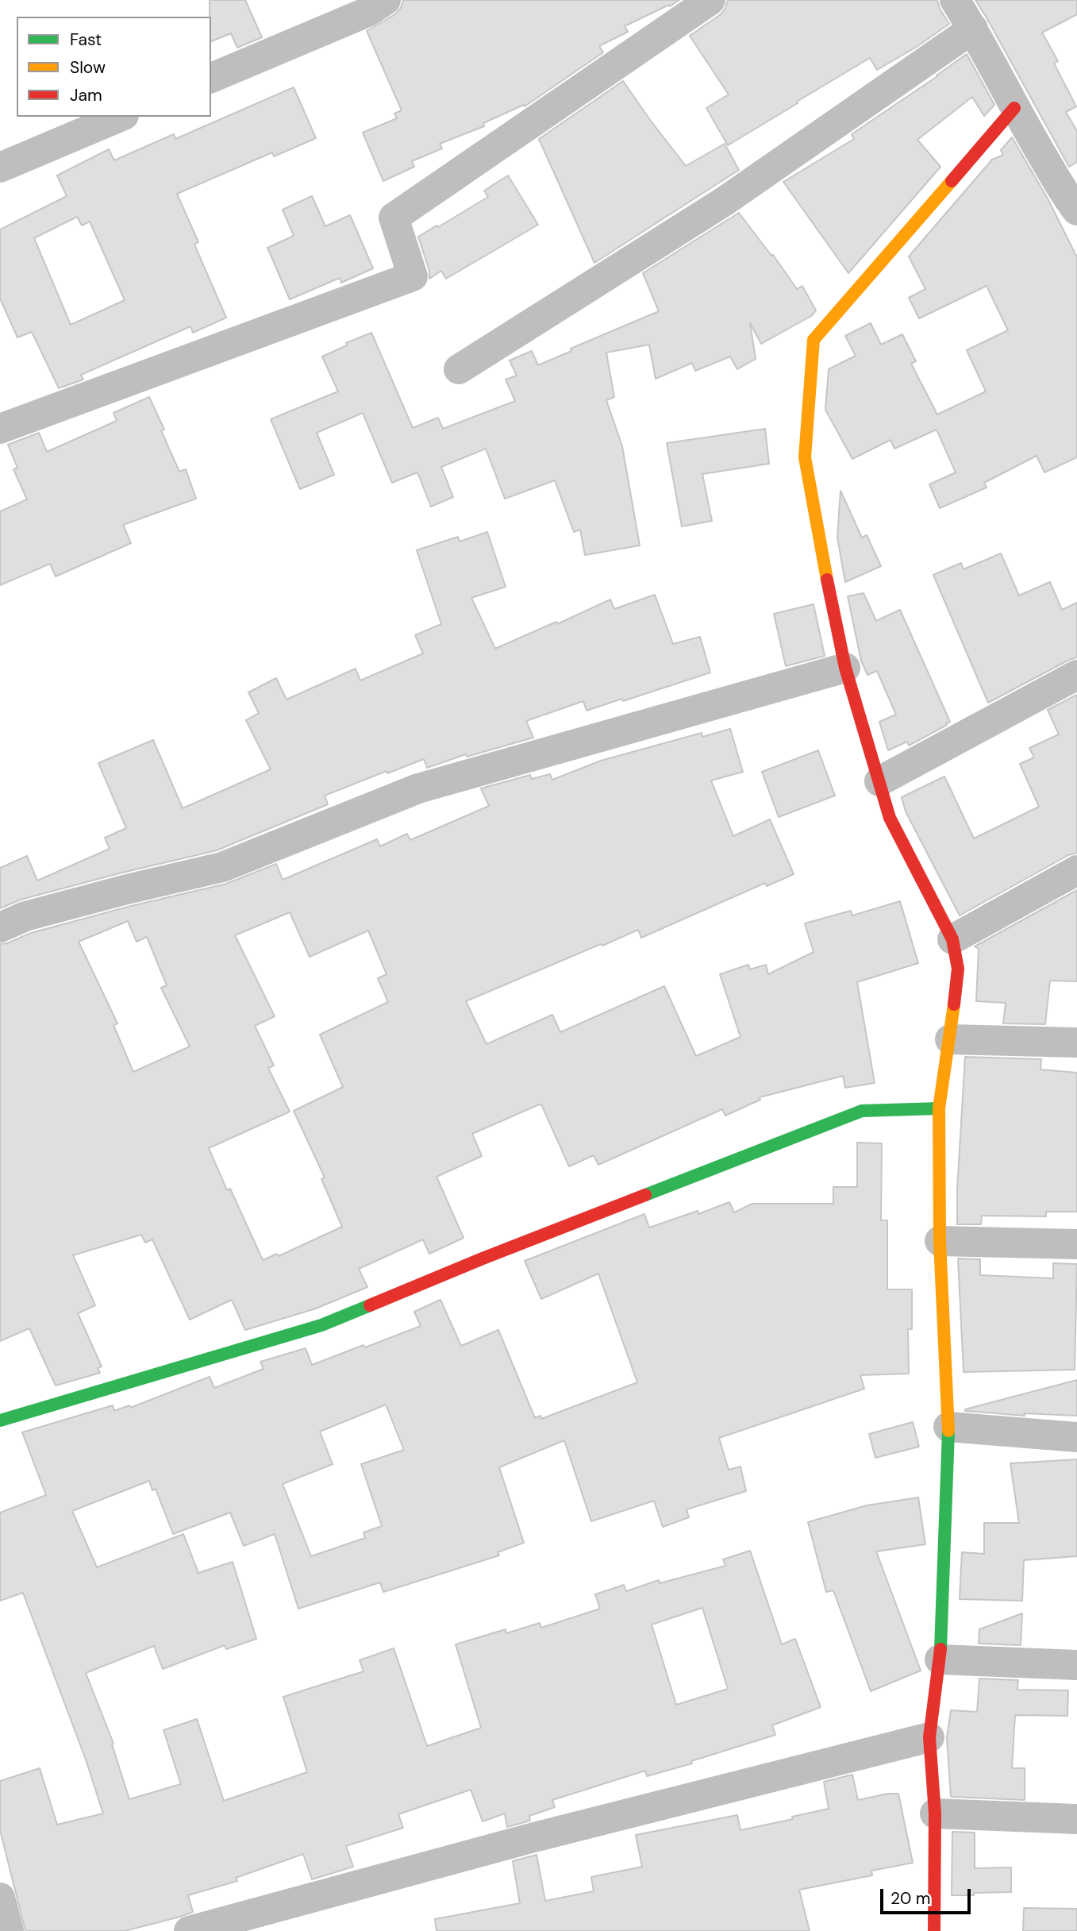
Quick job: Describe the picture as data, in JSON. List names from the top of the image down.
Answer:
{
  "legend": ["Fast", "Slow", "Jam"],
  "scale_bar": "20 m"
}
